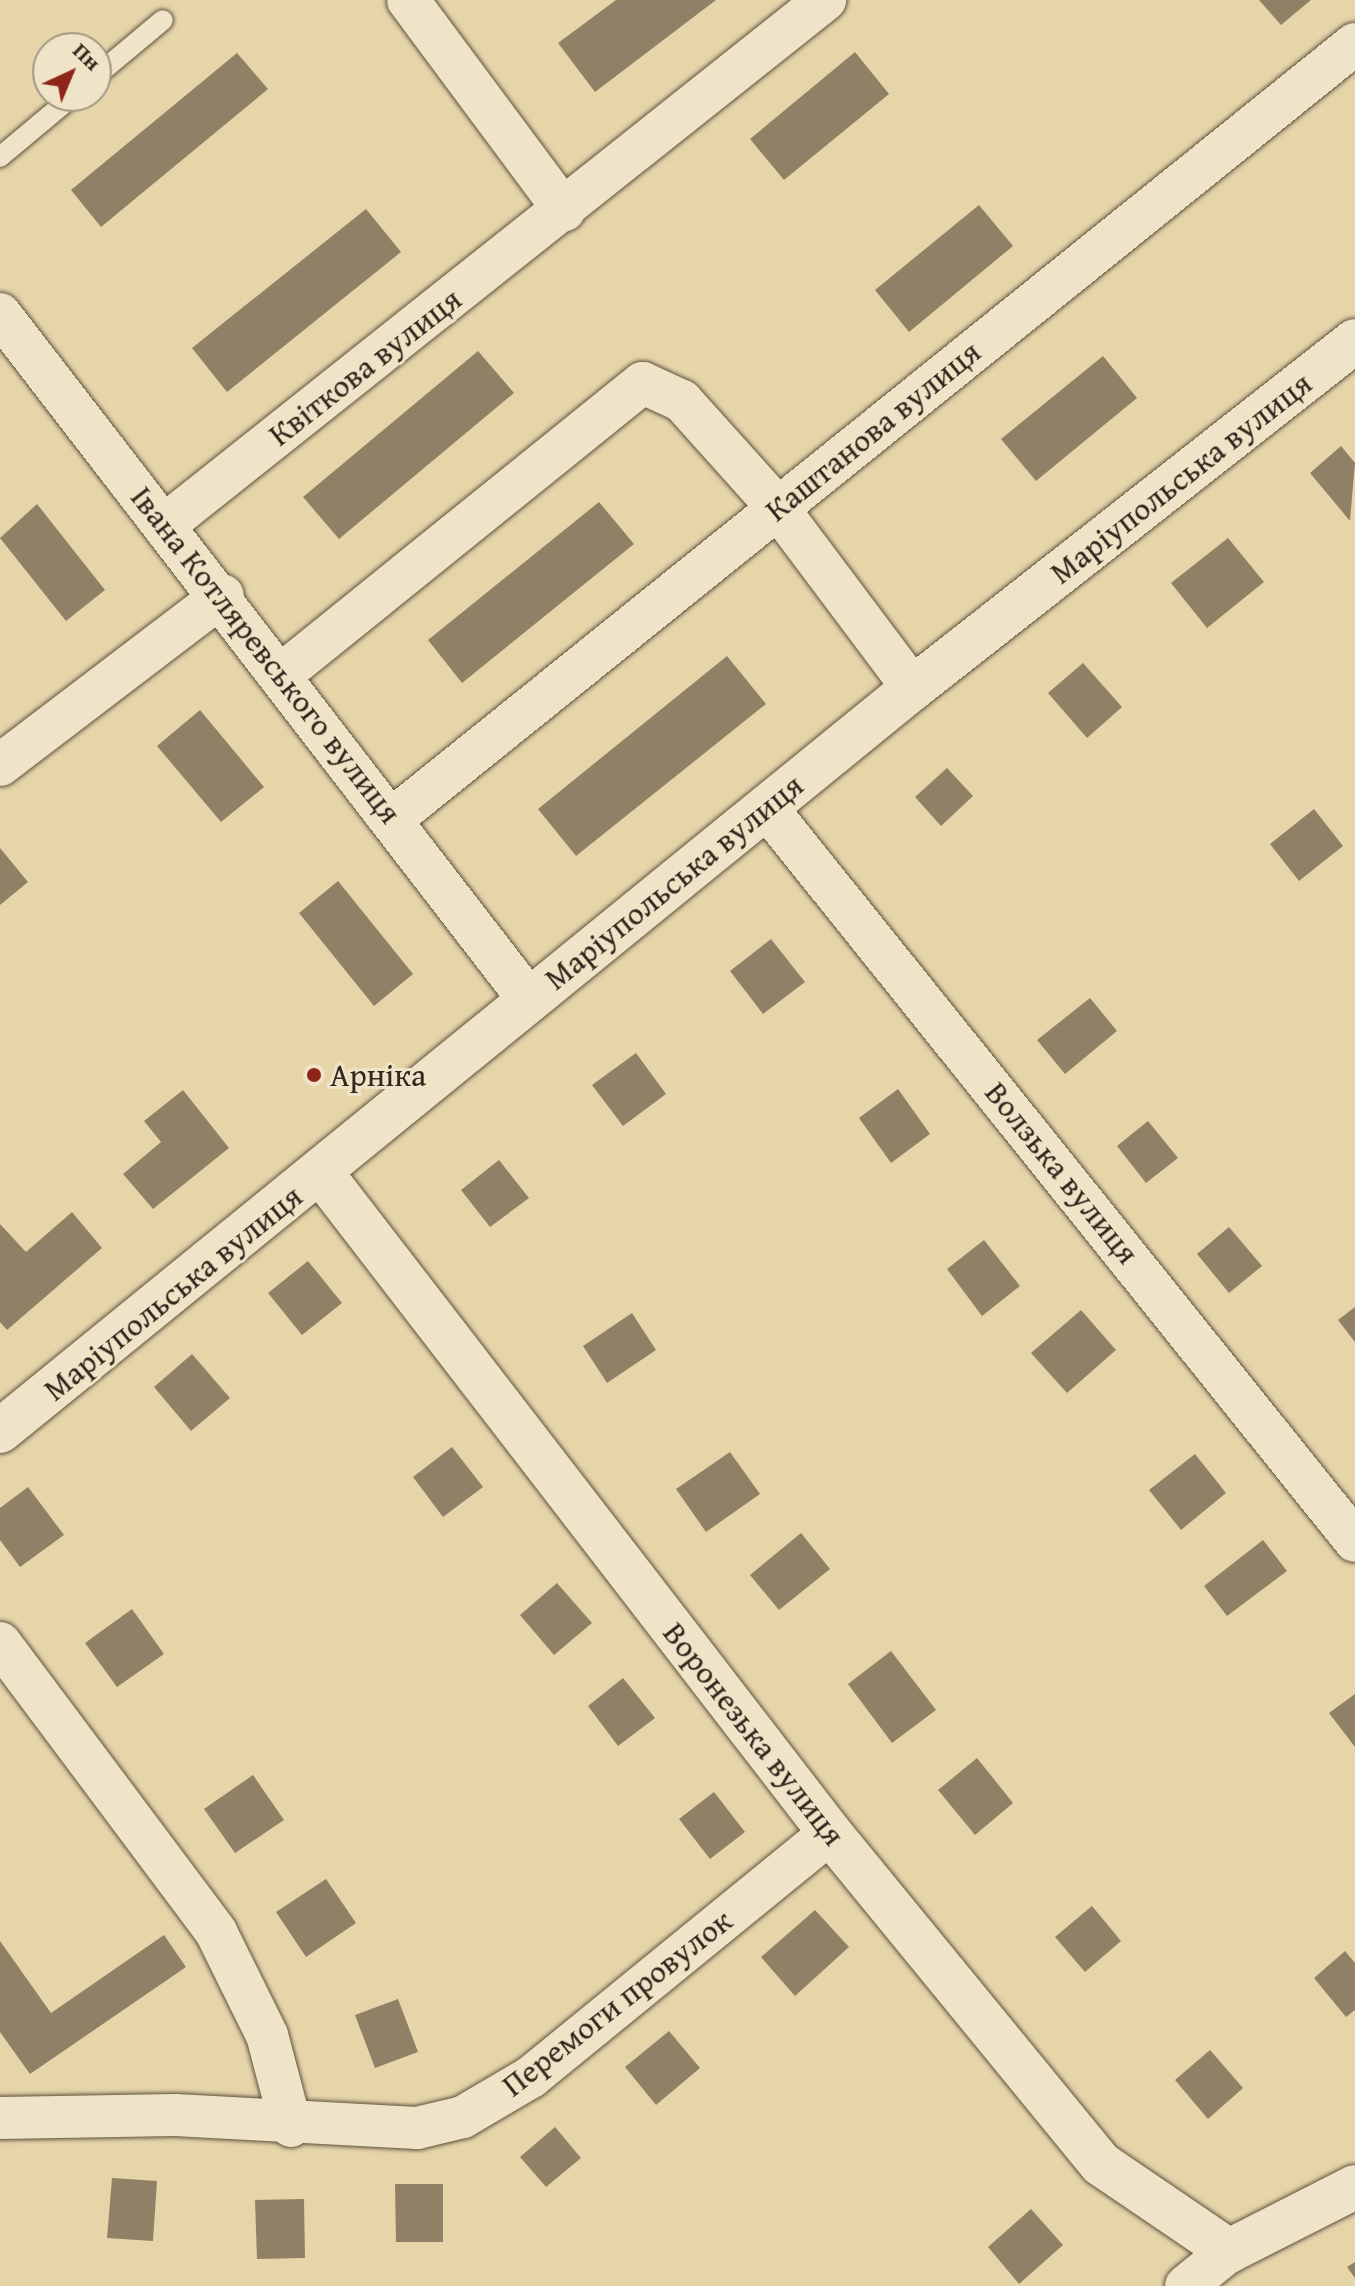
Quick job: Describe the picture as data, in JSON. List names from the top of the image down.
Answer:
{
  "streets": {
    "street": [
      "Квіткова вулиця",
      "Каштанова вулиця",
      "Маріупольська вулиця",
      "Івана Котляревського вулиця",
      "Волзька вулиця",
      "Воронезька вулиця",
      "Перемоги провулок"
    ]
  },
  "crossings": [
    ["Квіткова вулиця", "Івана Котляревського вулиця"],
    ["Каштанова вулиця", "Івана Котляревського вулиця"],
    ["Маріупольська вулиця", "Івана Котляревського вулиця"],
    ["Маріупольська вулиця", "Волзька вулиця"],
    ["Маріупольська вулиця", "Воронезька вулиця"],
    ["Воронезька вулиця", "Перемоги провулок"]
  ],
  "places": ["Арніка"],
  "north": "top right"
}
